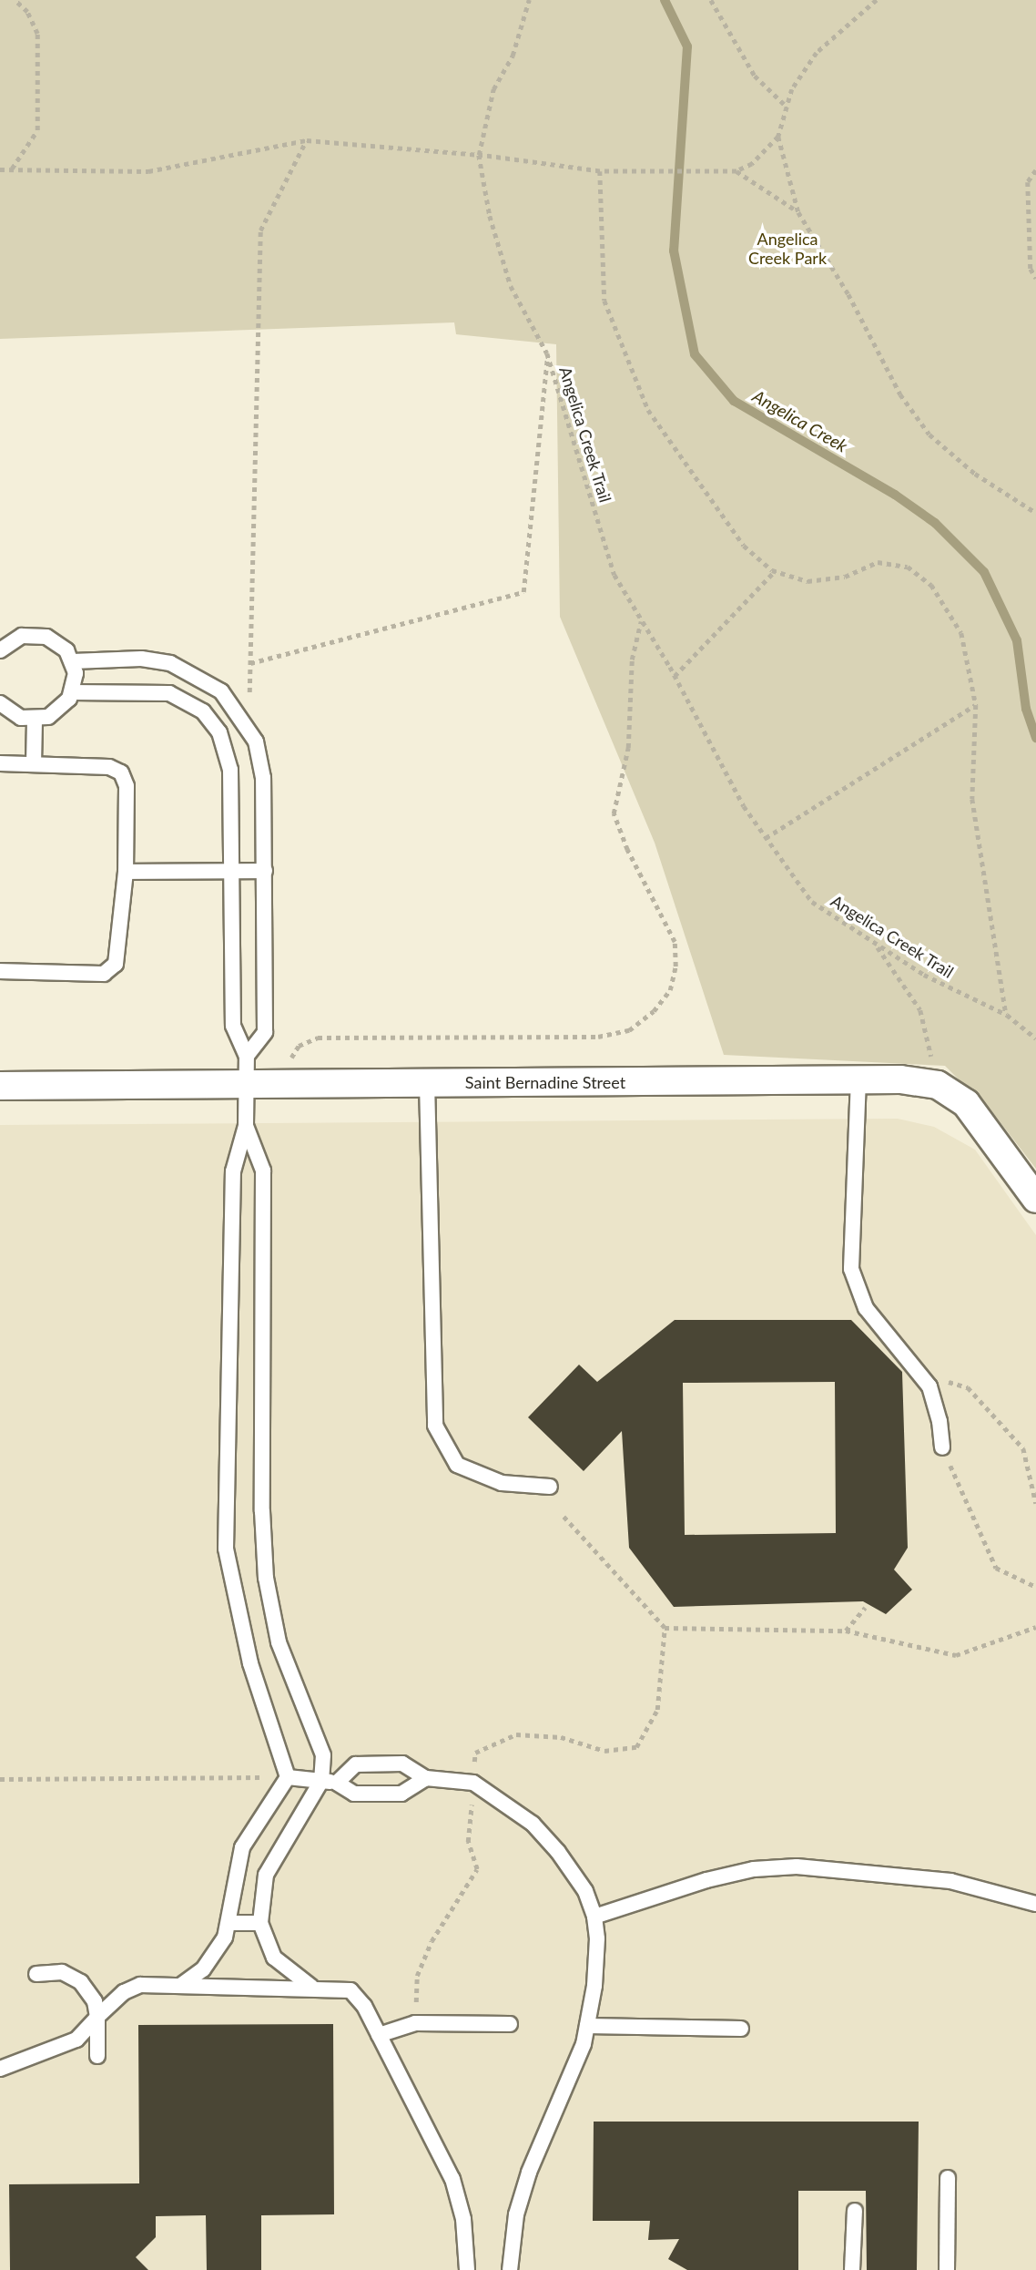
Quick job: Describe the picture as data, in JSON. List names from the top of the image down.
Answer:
{
  "streets": {
    "street": ["Saint Bernadine Street"],
    "path": ["Angelica Creek Trail"]
  },
  "water": ["Angelica Creek"],
  "parks": ["Angelica Creek Park"]
}
